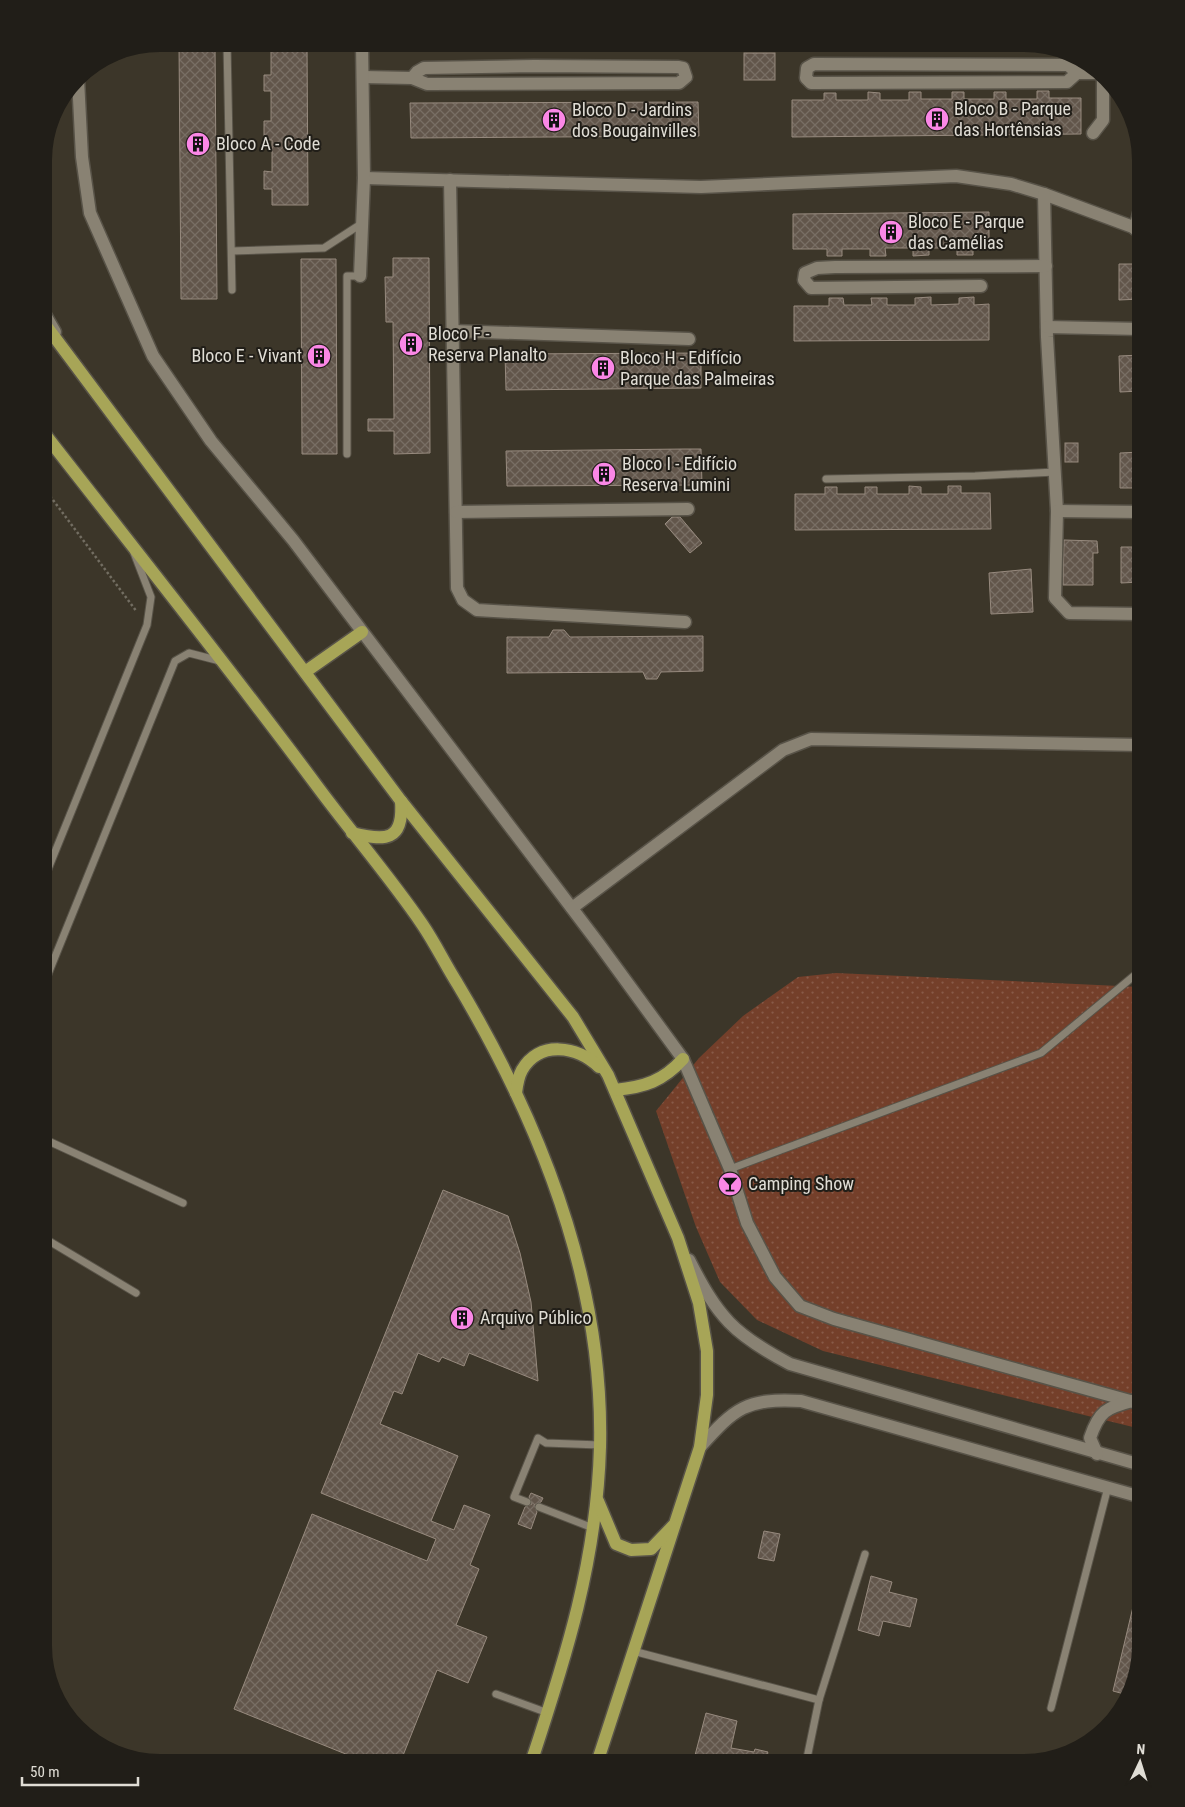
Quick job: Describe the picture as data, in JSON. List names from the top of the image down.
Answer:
{
  "places": {
    "building": [
      "Bloco B - Parque das Hortênsias",
      "Bloco D - Jardins dos Bougainvilles",
      "Bloco A - Code",
      "Bloco E - Parque das Camélias",
      "Bloco F - Reserva Planalto",
      "Bloco E - Vivant",
      "Bloco H - Edifício Parque das Palmeiras",
      "Bloco I - Edifício Reserva Lumini",
      "Arquivo Público"
    ],
    "bar": ["Camping Show"]
  },
  "scale_bar": "50 m",
  "north": "top"
}
